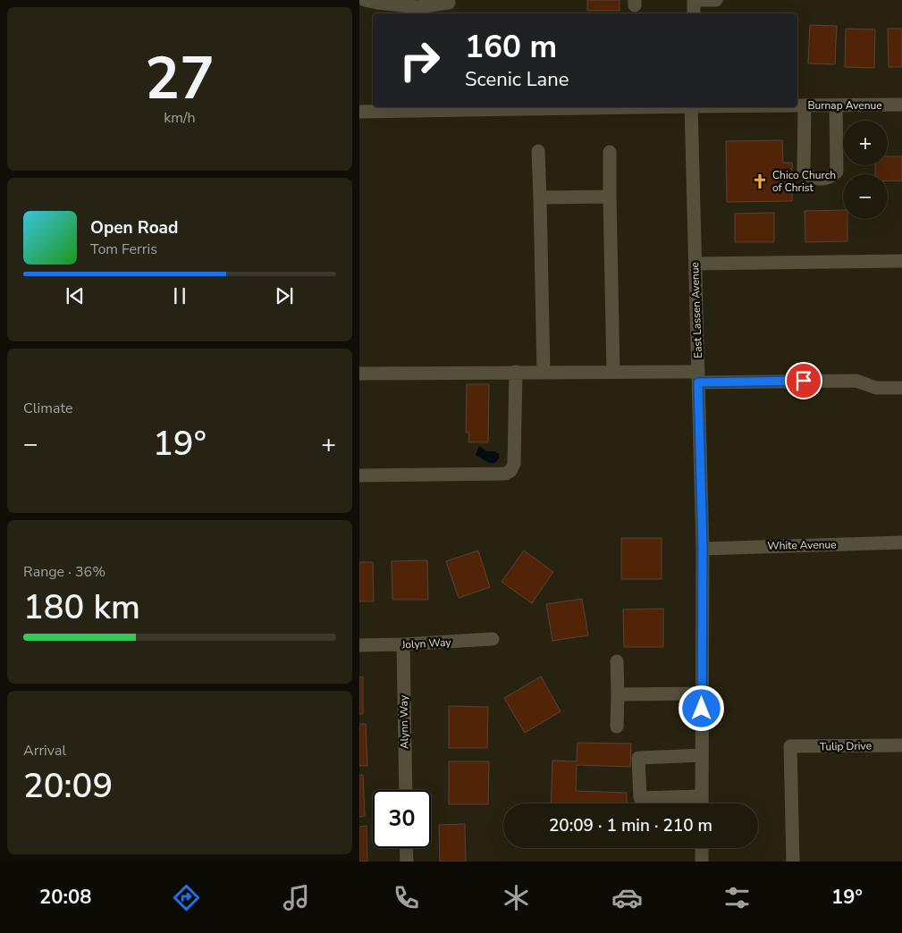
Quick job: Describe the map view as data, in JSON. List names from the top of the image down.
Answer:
{
  "streets": {
    "street": [
      "Burnap Avenue",
      "East Lassen Avenue",
      "White Avenue",
      "Jolyn Way",
      "Alynn Way",
      "Tulip Drive"
    ]
  },
  "crossings": [
    ["East Lassen Avenue", "White Avenue"],
    ["Jolyn Way", "Alynn Way"]
  ],
  "places": {
    "church": ["Chico Church of Christ"]
  },
  "page": {
    "tile": [
      ["27", "km/h"],
      "Climate",
      ["Range · 36%", "180 km"],
      ["Arrival", "20:09"]
    ],
    "turn": ["160 m", "Scenic Lane"],
    "map_buttons": ["+", "−"],
    "song": ["Open Road", "Tom Ferris"],
    "heat": ["−", "19°", "+"],
    "limit": "30",
    "trip": "20:09 · 1 min · 210 m",
    "tabs": ["20:08", "19°"]
  }
}
